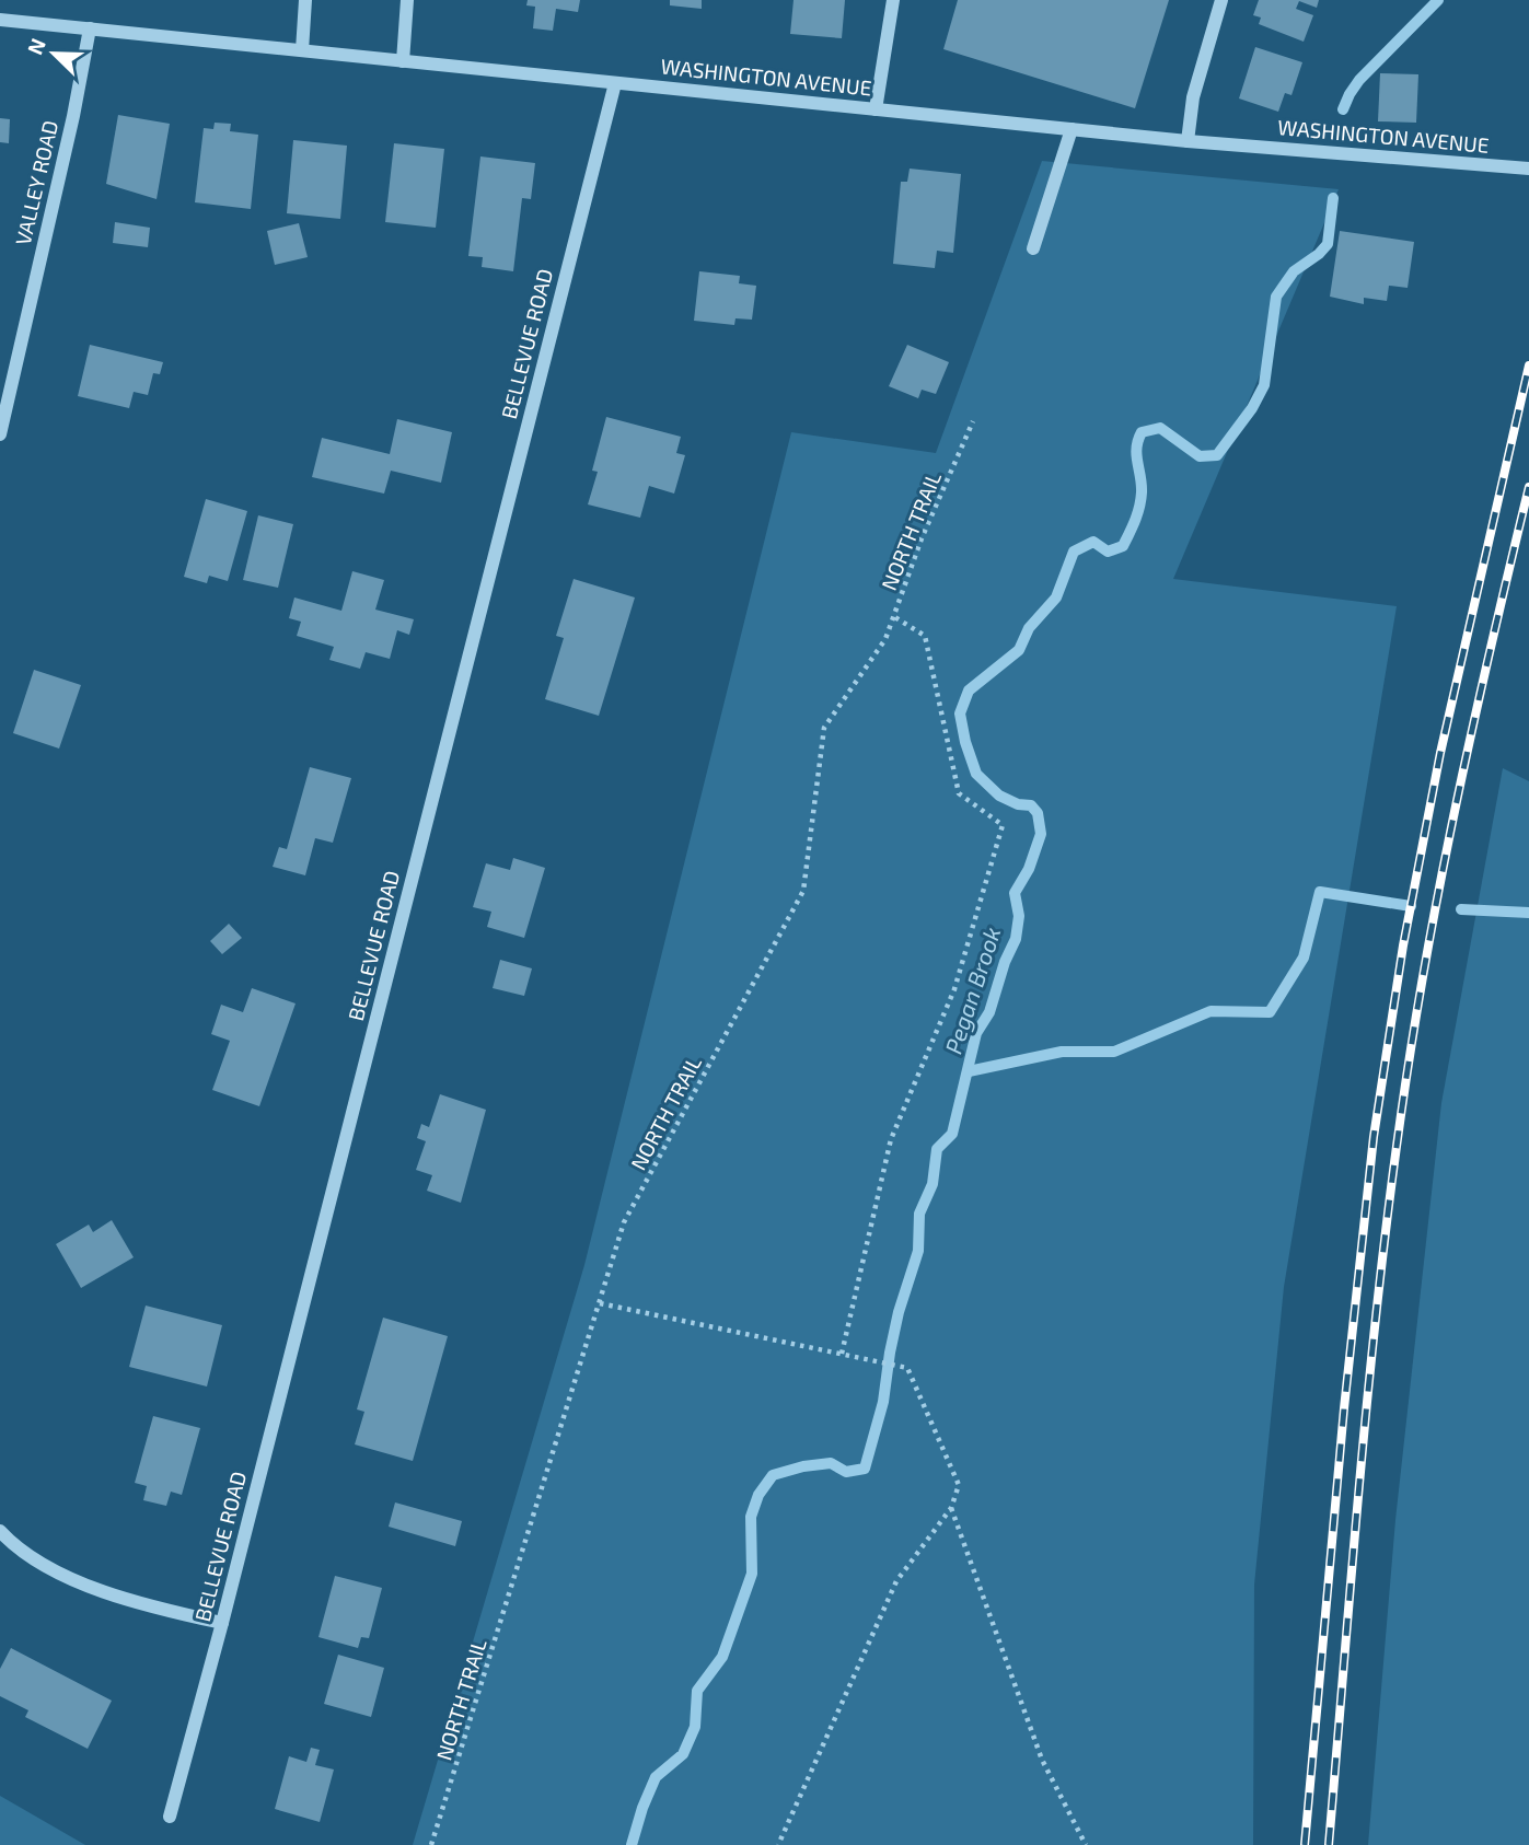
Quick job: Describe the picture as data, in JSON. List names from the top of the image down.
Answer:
{
  "streets": {
    "street": ["WASHINGTON AVENUE", "VALLEY ROAD", "BELLEVUE ROAD"],
    "path": ["NORTH TRAIL"]
  },
  "crossings": [
    ["WASHINGTON AVENUE", "VALLEY ROAD"],
    ["WASHINGTON AVENUE", "BELLEVUE ROAD"]
  ],
  "water": ["Pegan Brook"],
  "north": "top left"
}
